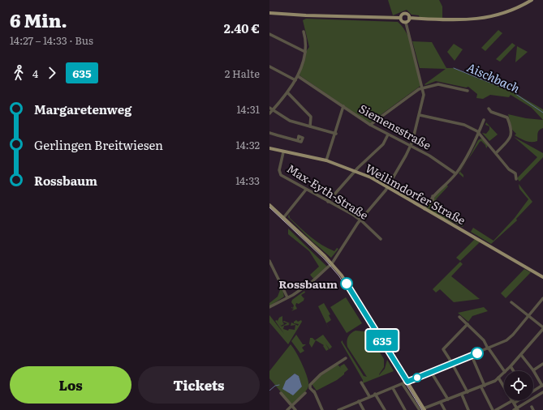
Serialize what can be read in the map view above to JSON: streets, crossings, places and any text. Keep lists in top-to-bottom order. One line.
{"streets":{"main road":["Weilimdorfer Straße"],"street":["Siemensstraße","Max-Eyth-Straße"]},"crossings":[["Max-Eyth-Straße","Weilimdorfer Straße"]],"water":["Aischbach"],"places":["Rossbaum"],"lines":["bus line 635"],"page":{"heading":["6 Min.","14:27 – 14:33 · Bus","2.40 €"],"on_map":"635","legs":["4","635","2 Halte"],"list":[{"name":"Margaretenweg","value":"14:31"},{"name":"Gerlingen Breitwiesen","value":"14:32"},{"name":"Rossbaum","value":"14:33"}],"buttons":["Los","Tickets"]}}
